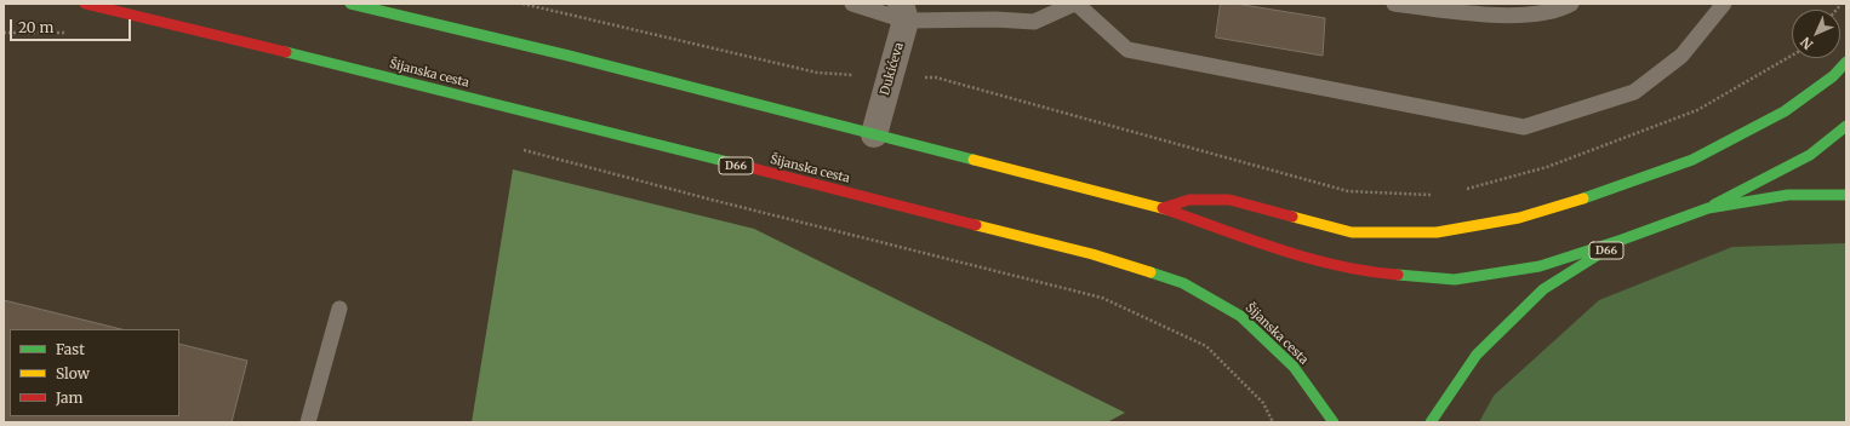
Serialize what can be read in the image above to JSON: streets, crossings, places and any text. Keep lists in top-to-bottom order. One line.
{"streets":{"main road":["Šijanska cesta","D66"],"street":["Dukićeva"]},"crossings":[["Dukićeva","D66"]],"legend":["Fast","Slow","Jam"],"scale_bar":"20 m","north":"bottom left"}
